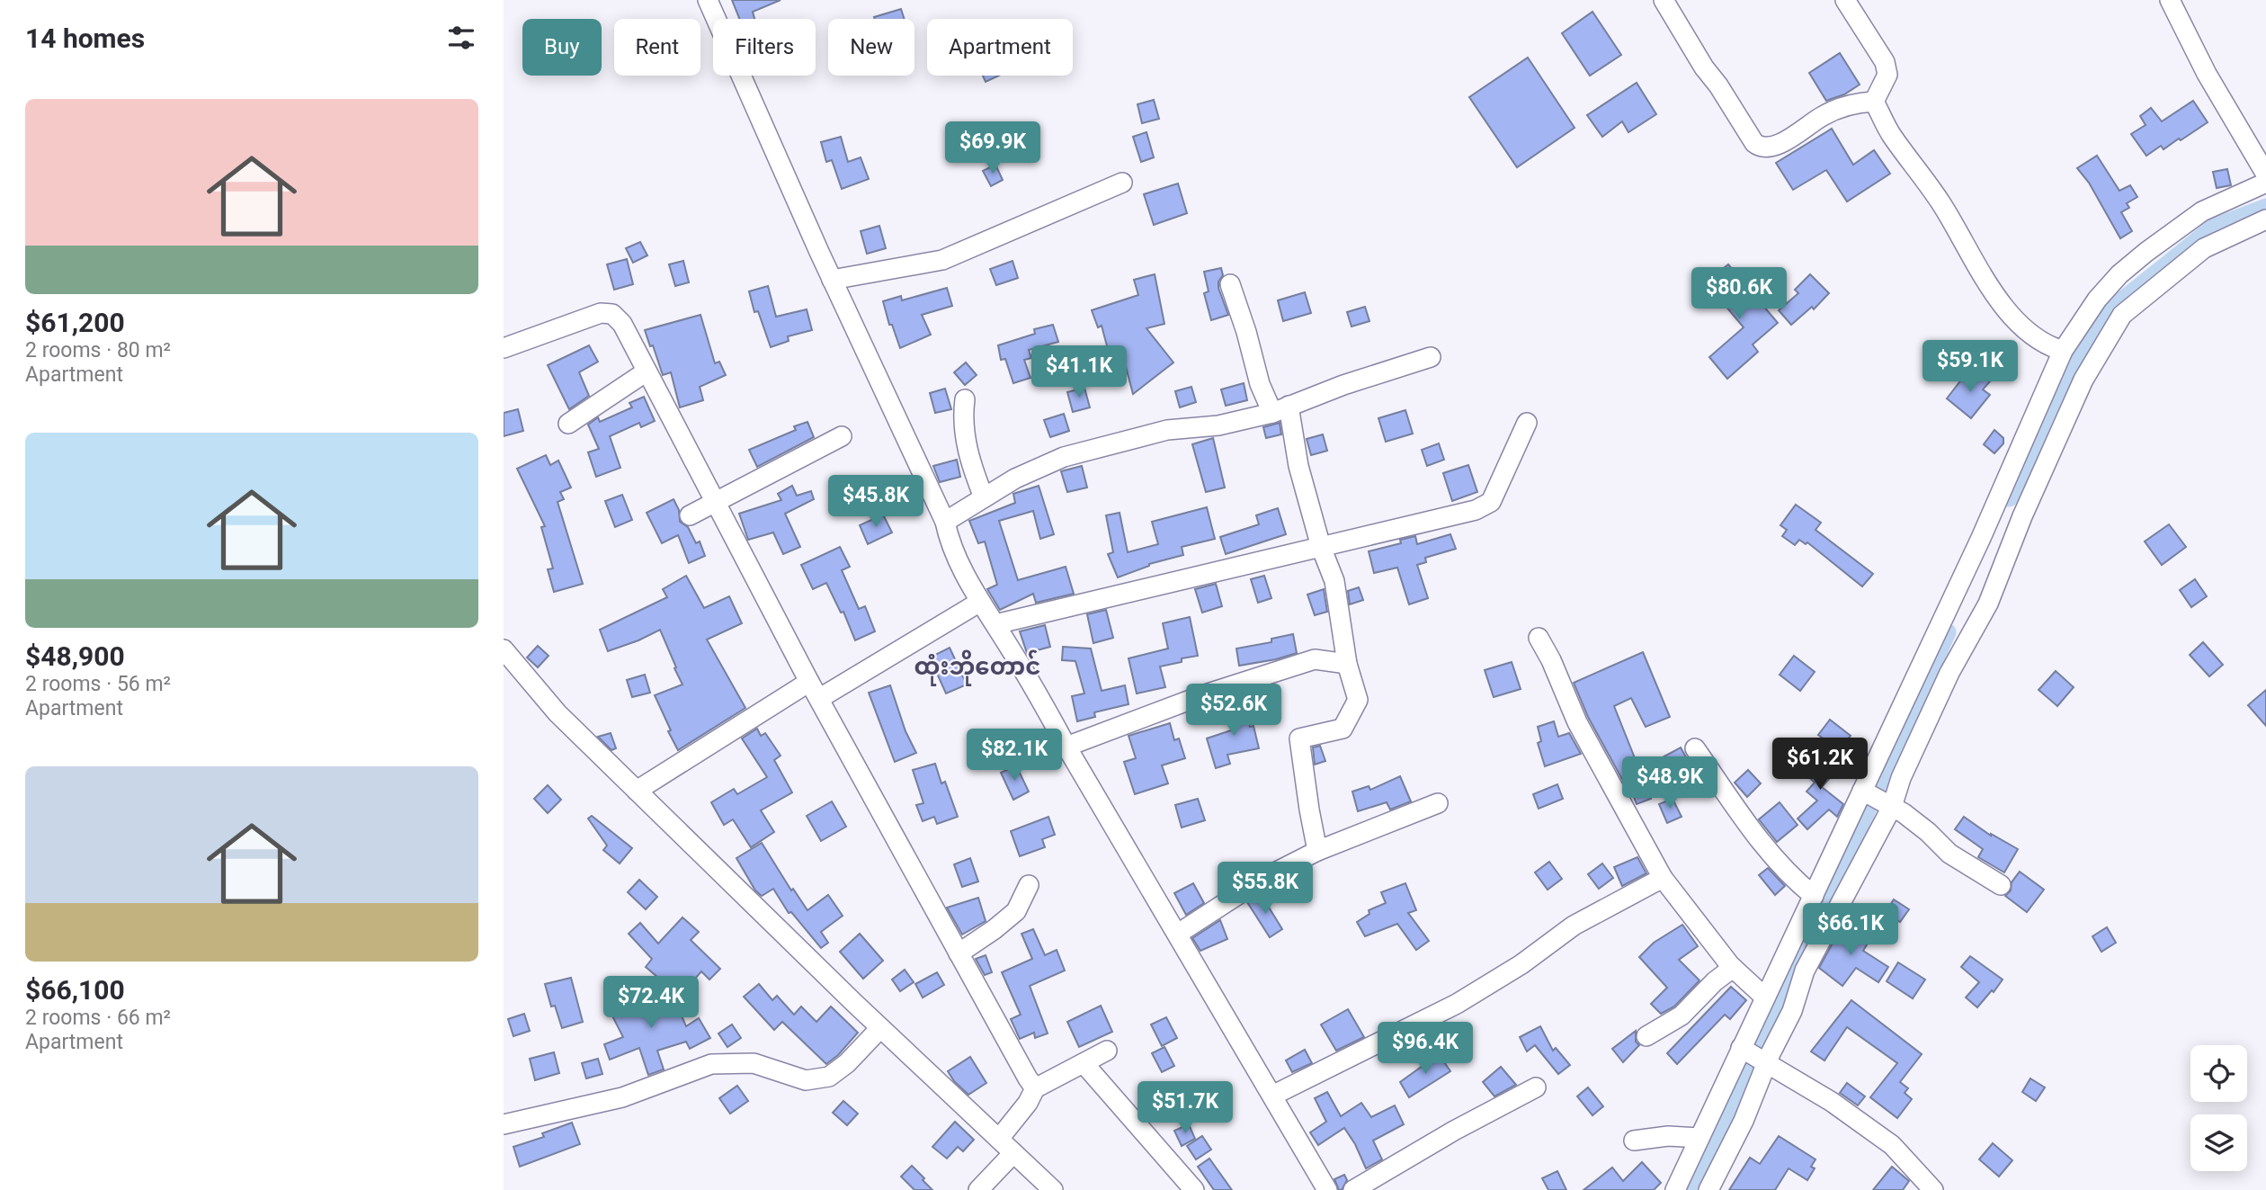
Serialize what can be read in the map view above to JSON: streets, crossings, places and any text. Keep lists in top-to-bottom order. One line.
{"districts":["ထုံးဘိုတောင်"],"page":{"heading":"14 homes","chip":["Buy","Rent","Filters","New","Apartment"],"list":[{"name":"$61,200","note":"2 rooms · 80 m² · Apartment"},{"name":"$48,900","note":"2 rooms · 56 m² · Apartment"},{"name":"$66,100","note":"2 rooms · 66 m² · Apartment"}],"price":["$69.9K","$80.6K","$59.1K","$41.1K","$45.8K","$52.6K","$82.1K","$61.2K","$48.9K","$55.8K","$66.1K","$72.4K","$96.4K","$51.7K"]}}
